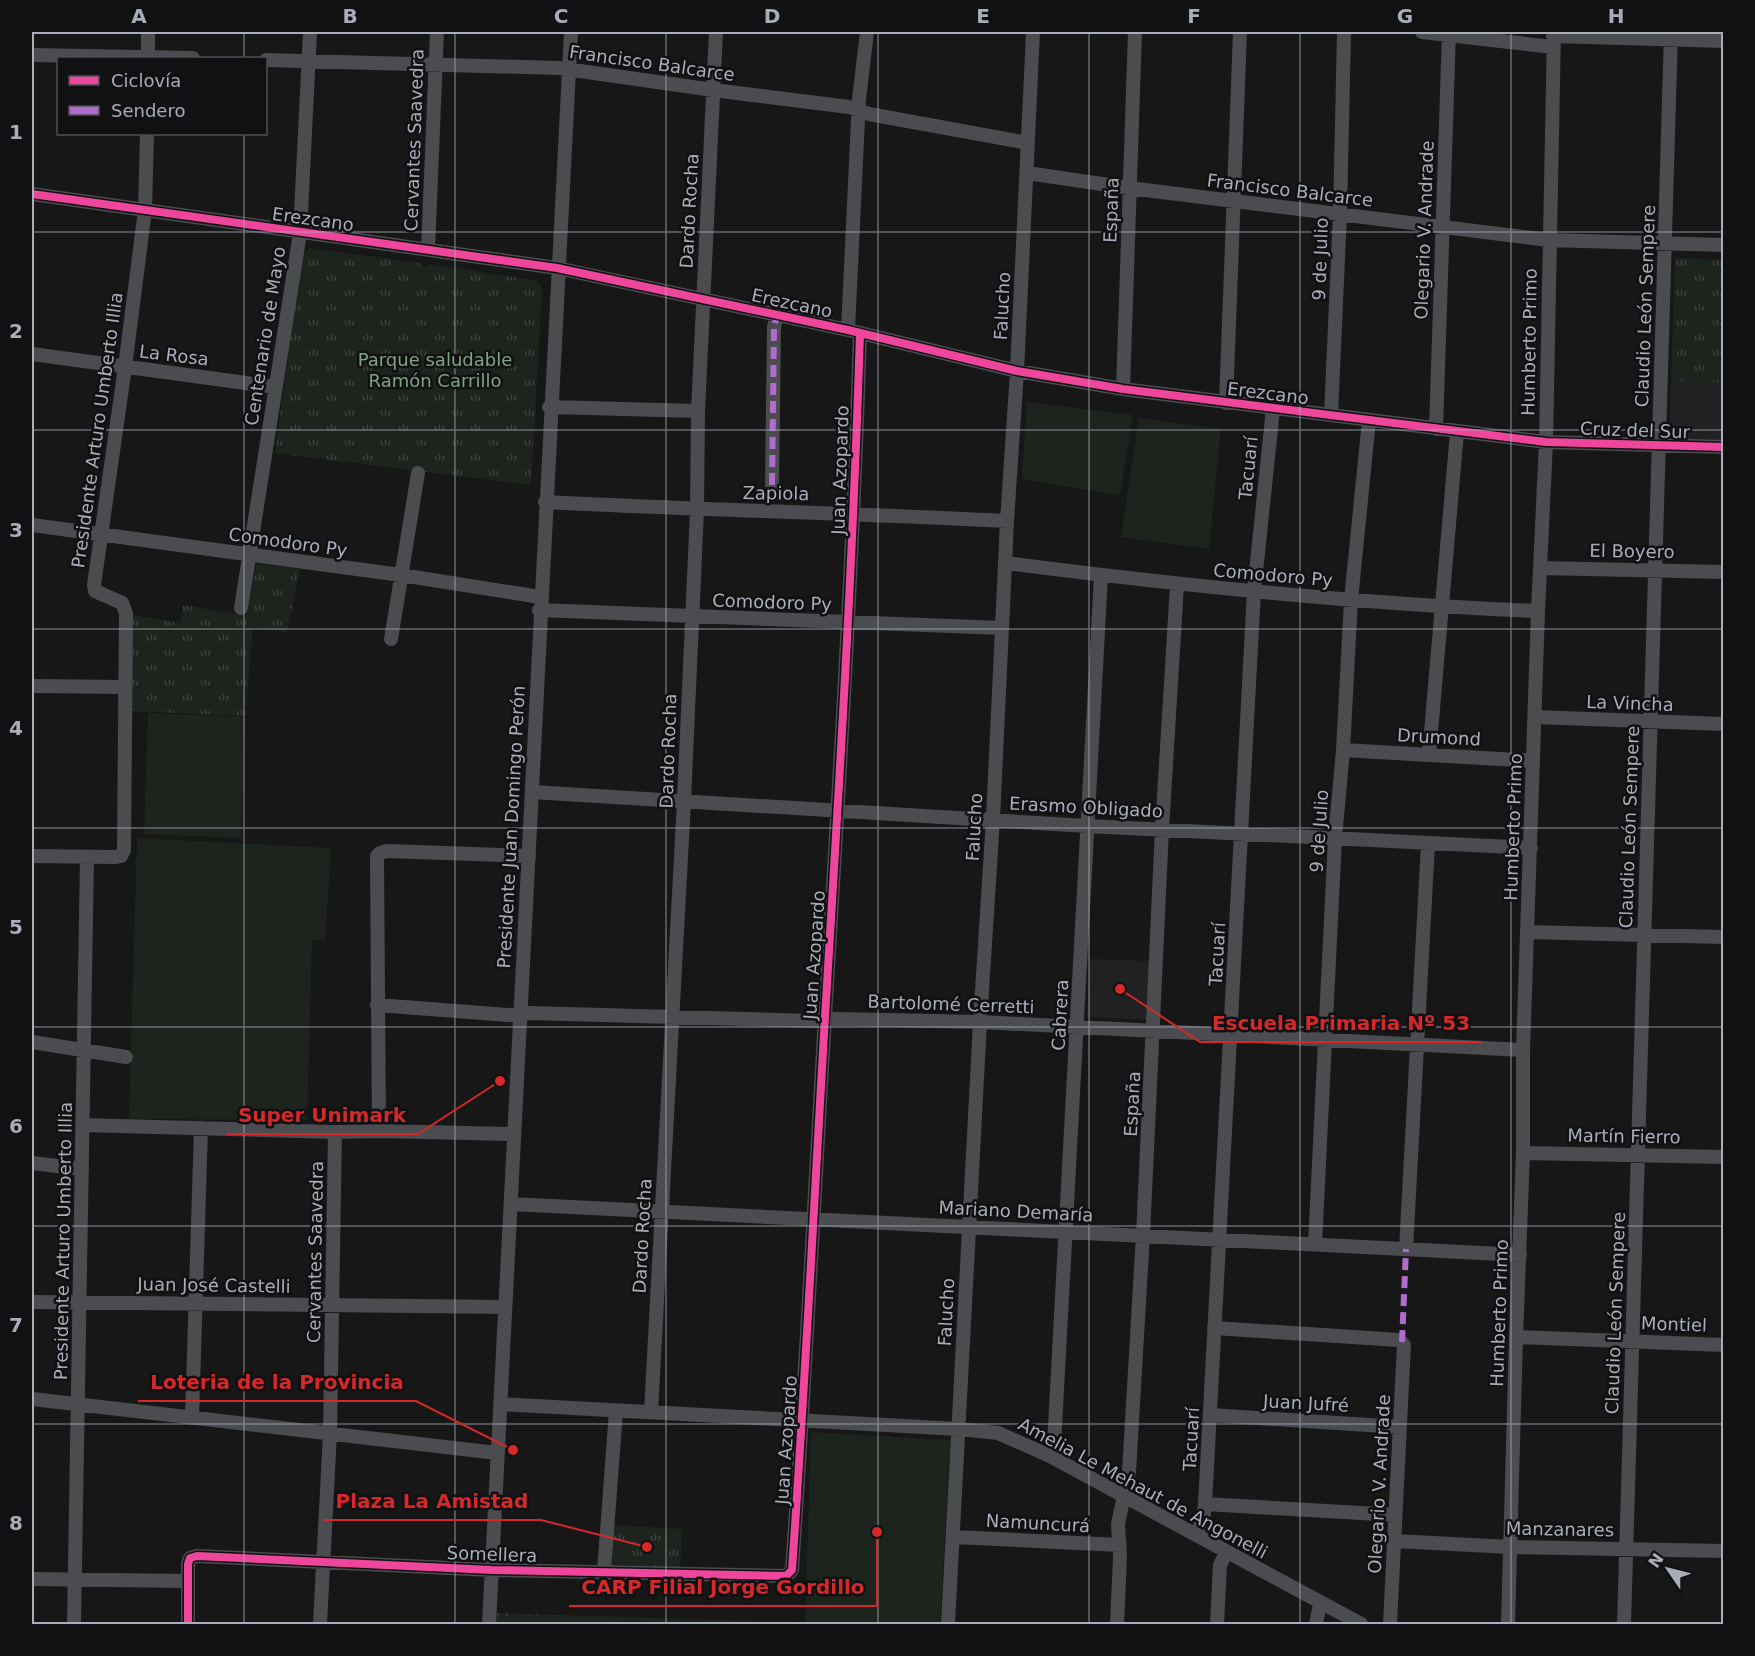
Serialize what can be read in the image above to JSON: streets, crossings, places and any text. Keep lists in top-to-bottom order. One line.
{"streets":{"street":["Francisco Balcarce","Cervantes Saavedra","España","Dardo Rocha","Erezcano","Olegario V. Andrade","9 de Julio","Falucho","Claudio León Sempere","Centenario de Mayo","Humberto Primo","La Rosa","Presidente Arturo Umberto Illia","Cruz del Sur","Tacuarí","Juan Azopardo","Zapiola","Comodoro Py","El Boyero","La Vincha","Drumond","Erasmo Obligado","Presidente Juan Domingo Perón","Bartolomé Cerretti","Cabrera","Martín Fierro","Mariano Demaría","Juan José Castelli","Montiel","Juan Jufré","Amelia Le Mehaut de Angonelli","Namuncurá","Manzanares","Somellera"]},"crossings":[["Francisco Balcarce","Cervantes Saavedra"],["Francisco Balcarce","España"],["Francisco Balcarce","Dardo Rocha"],["Francisco Balcarce","Olegario V. Andrade"],["Francisco Balcarce","9 de Julio"],["Francisco Balcarce","Falucho"],["Francisco Balcarce","Claudio León Sempere"],["Francisco Balcarce","Centenario de Mayo"],["Francisco Balcarce","Humberto Primo"],["Francisco Balcarce","Juan Azopardo"],["Francisco Balcarce","Presidente Juan Domingo Perón"],["Cervantes Saavedra","Erezcano"],["Cervantes Saavedra","Juan José Castelli"],["Cervantes Saavedra","Somellera"],["España","Erezcano"],["España","Comodoro Py"],["España","Erasmo Obligado"],["España","Bartolomé Cerretti"],["España","Mariano Demaría"],["España","Amelia Le Mehaut de Angonelli"],["España","Namuncurá"],["Dardo Rocha","Erezcano"],["Dardo Rocha","Zapiola"],["Dardo Rocha","Comodoro Py"],["Dardo Rocha","Erasmo Obligado"],["Dardo Rocha","Bartolomé Cerretti"],["Dardo Rocha","Mariano Demaría"],["Dardo Rocha","Amelia Le Mehaut de Angonelli"],["Erezcano","Olegario V. Andrade"],["Erezcano","9 de Julio"],["Erezcano","Falucho"],["Erezcano","Centenario de Mayo"],["Erezcano","Humberto Primo"],["Erezcano","Presidente Arturo Umberto Illia"],["Erezcano","Cruz del Sur"],["Erezcano","Tacuarí"],["Erezcano","Juan Azopardo"],["Erezcano","Presidente Juan Domingo Perón"],["Olegario V. Andrade","Tacuarí"],["Olegario V. Andrade","Juan Jufré"],["Olegario V. Andrade","Manzanares"],["9 de Julio","Comodoro Py"],["9 de Julio","Drumond"],["9 de Julio","Erasmo Obligado"],["9 de Julio","Bartolomé Cerretti"],["9 de Julio","Mariano Demaría"],["Falucho","Zapiola"],["Falucho","Comodoro Py"],["Falucho","Erasmo Obligado"],["Falucho","Bartolomé Cerretti"],["Falucho","Mariano Demaría"],["Falucho","Amelia Le Mehaut de Angonelli"],["Falucho","Namuncurá"],["Claudio León Sempere","Cruz del Sur"],["Claudio León Sempere","El Boyero"],["Claudio León Sempere","La Vincha"],["Claudio León Sempere","Martín Fierro"],["Claudio León Sempere","Montiel"],["Claudio León Sempere","Manzanares"],["Centenario de Mayo","La Rosa"],["Centenario de Mayo","Comodoro Py"],["Humberto Primo","Cruz del Sur"],["Humberto Primo","Comodoro Py"],["Humberto Primo","El Boyero"],["Humberto Primo","La Vincha"],["Humberto Primo","Drumond"],["Humberto Primo","Erasmo Obligado"],["Humberto Primo","Bartolomé Cerretti"],["Humberto Primo","Martín Fierro"],["Humberto Primo","Mariano Demaría"],["Humberto Primo","Montiel"],["Humberto Primo","Manzanares"],["La Rosa","Presidente Arturo Umberto Illia"],["Presidente Arturo Umberto Illia","Comodoro Py"],["Presidente Arturo Umberto Illia","Juan José Castelli"],["Tacuarí","Comodoro Py"],["Tacuarí","Erasmo Obligado"],["Tacuarí","Bartolomé Cerretti"],["Tacuarí","Mariano Demaría"],["Tacuarí","Juan Jufré"],["Tacuarí","Amelia Le Mehaut de Angonelli"],["Juan Azopardo","Zapiola"],["Juan Azopardo","Comodoro Py"],["Juan Azopardo","Erasmo Obligado"],["Juan Azopardo","Bartolomé Cerretti"],["Juan Azopardo","Mariano Demaría"],["Juan Azopardo","Amelia Le Mehaut de Angonelli"],["Juan Azopardo","Somellera"],["Zapiola","Presidente Juan Domingo Perón"],["Comodoro Py","Presidente Juan Domingo Perón"],["Comodoro Py","Cabrera"],["Erasmo Obligado","Presidente Juan Domingo Perón"],["Erasmo Obligado","Cabrera"],["Presidente Juan Domingo Perón","Bartolomé Cerretti"],["Presidente Juan Domingo Perón","Mariano Demaría"],["Presidente Juan Domingo Perón","Juan José Castelli"],["Presidente Juan Domingo Perón","Amelia Le Mehaut de Angonelli"],["Presidente Juan Domingo Perón","Somellera"],["Bartolomé Cerretti","Cabrera"],["Cabrera","Mariano Demaría"],["Cabrera","Amelia Le Mehaut de Angonelli"]],"parks":["Parque saludable Ramón Carrillo"],"places":["Escuela Primaria Nº 53","Super Unimark","Loteria de la Provincia","CARP Filial Jorge Gordillo","Plaza La Amistad"],"legend":["Ciclovía","Sendero"],"north":"top left","grid":{"columns":["A","B","C","D","E","F","G","H"],"rows":["1","2","3","4","5","6","7","8"]}}
